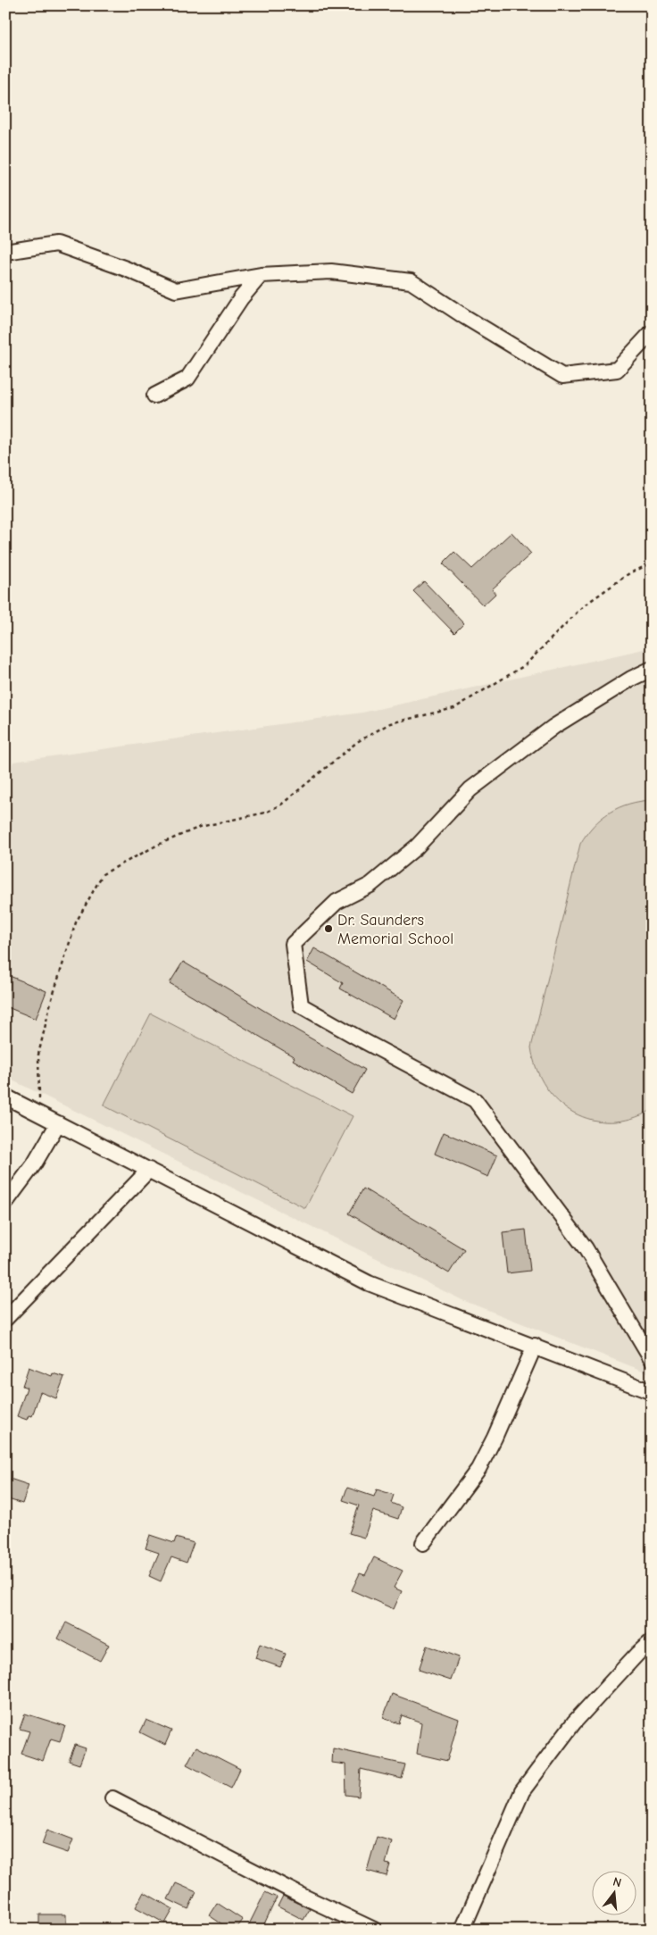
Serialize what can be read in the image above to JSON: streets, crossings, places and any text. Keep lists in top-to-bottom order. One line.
{"places":["Dr. Saunders Memorial School"],"north":"top"}
